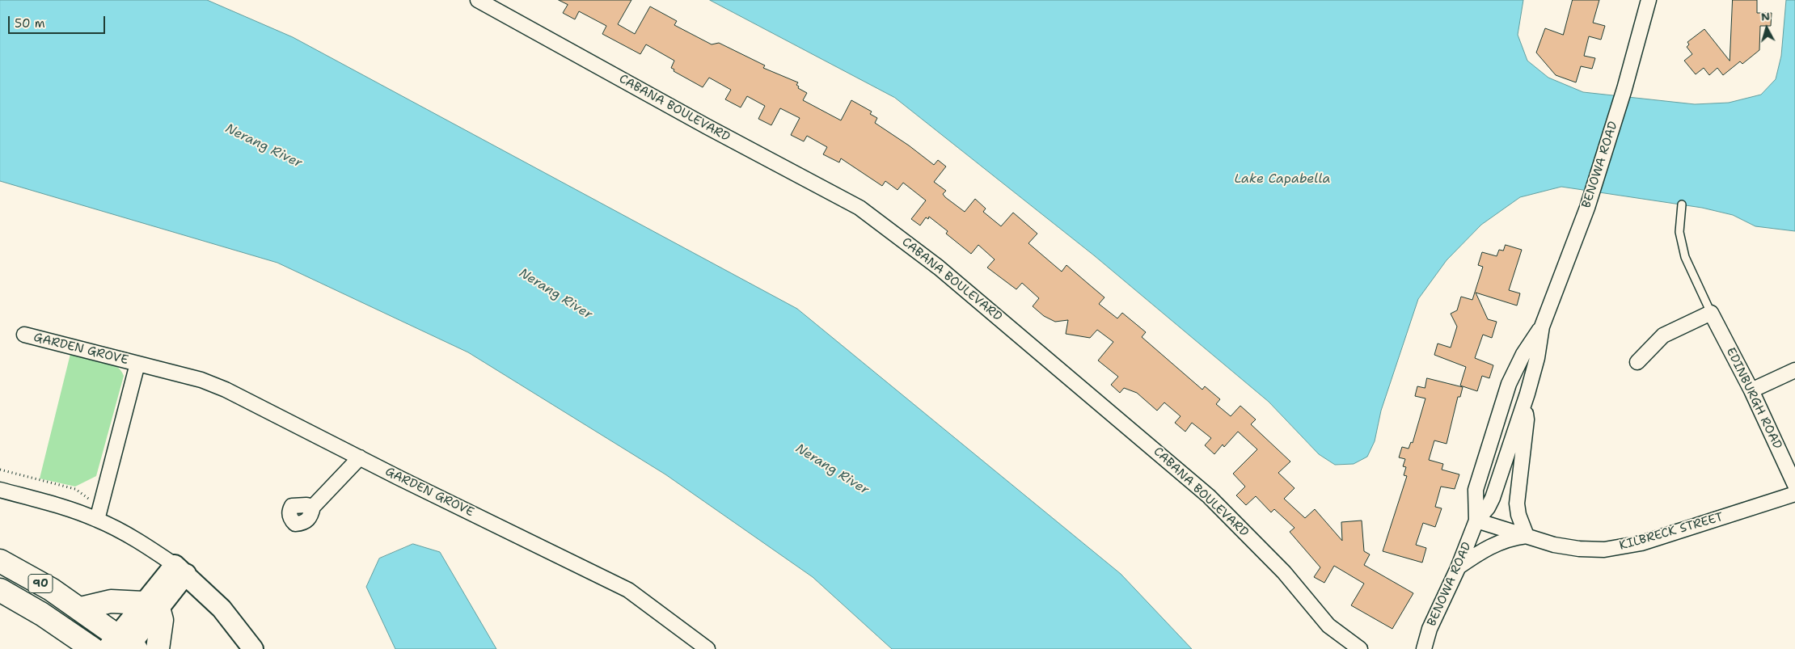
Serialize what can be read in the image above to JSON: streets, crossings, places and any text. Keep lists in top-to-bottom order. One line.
{"streets":{"main road":["90"],"street":["CABANA BOULEVARD","BENOWA ROAD","GARDEN GROVE","EDINBURGH ROAD","KILBRECK STREET"]},"crossings":[["BENOWA ROAD","KILBRECK STREET"]],"water":["Nerang River","Lake Capabella"],"scale_bar":"50 m","north":"top"}
